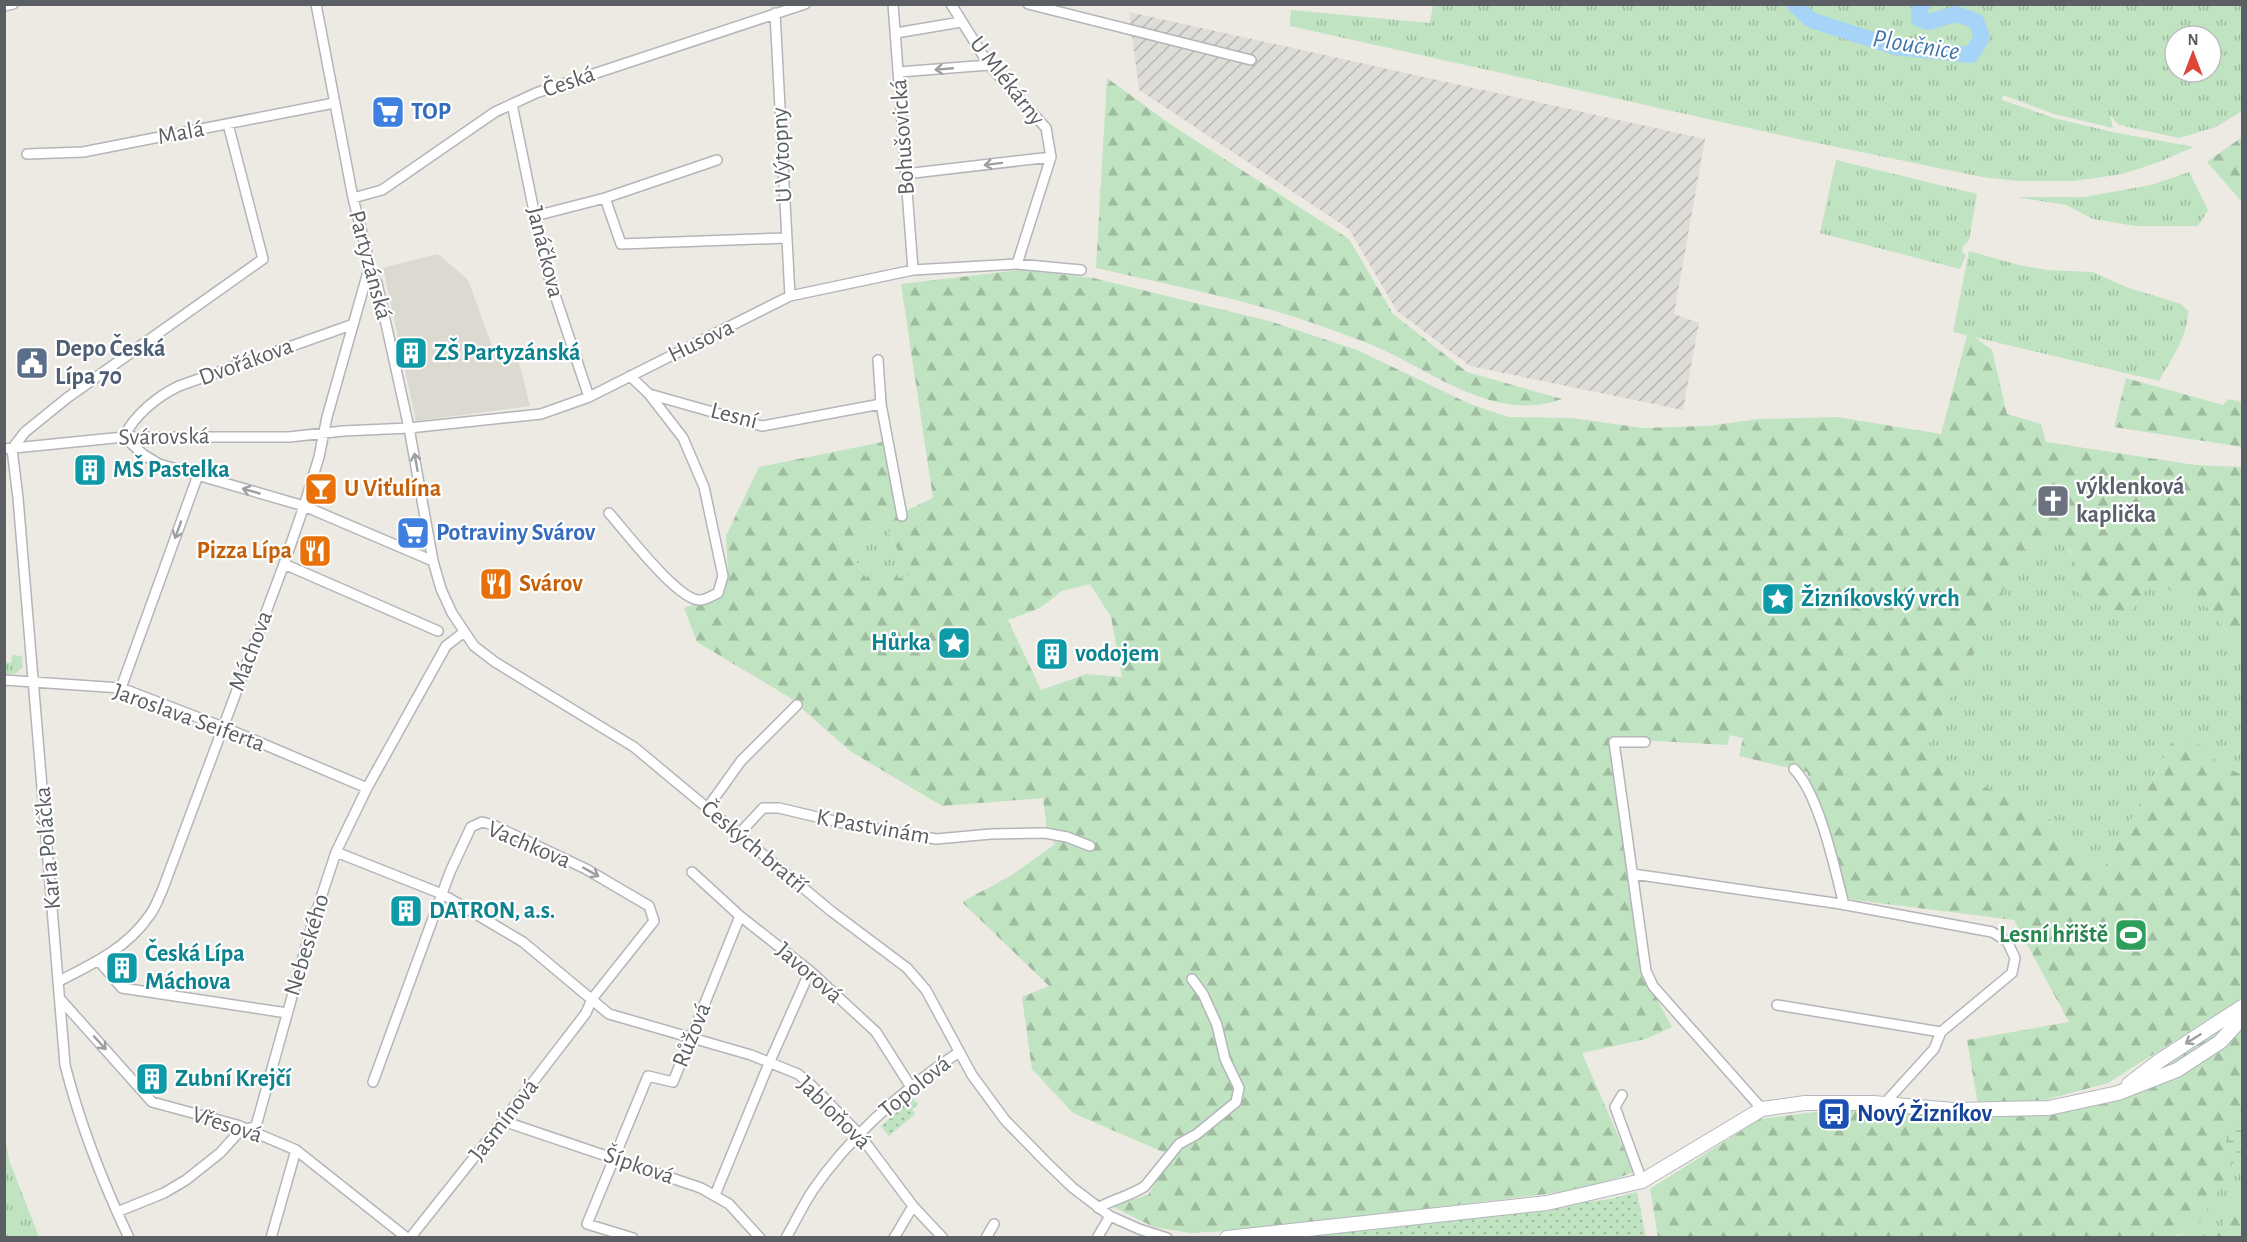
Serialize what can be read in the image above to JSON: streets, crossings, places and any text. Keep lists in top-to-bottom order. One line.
{"streets":{"street":["U Mlékárny","Česká","Malá","Bohušovická","U Výtopny","Janáčkova","Partyzánská","Husova","Dvořákova","Lesní","Svárovská","Máchova","Jaroslava Seiferta","K Pastvinám","Vachkova","Českých bratří","Karla Poláčka","Nebeského","Javorová","Růžová","Topolová","Jabloňová","Jasmínová","Vřesová","Šípková"]},"crossings":[["U Mlékárny","Husova"],["Česká","U Výtopny"],["Česká","Janáčkova"],["Česká","Partyzánská"],["Malá","Partyzánská"],["Bohušovická","Husova"],["U Výtopny","Husova"],["Janáčkova","Husova"],["Partyzánská","Husova"],["Partyzánská","Máchova"],["Partyzánská","Českých bratří"],["Husova","Lesní"],["Husova","Svárovská"],["Husova","Máchova"],["Dvořákova","Svárovská"],["Dvořákova","Máchova"],["Svárovská","Máchova"],["Svárovská","Karla Poláčka"],["Máchova","Jaroslava Seiferta"],["Máchova","Karla Poláčka"],["Jaroslava Seiferta","Karla Poláčka"],["Jaroslava Seiferta","Nebeského"],["K Pastvinám","Českých bratří"],["Vachkova","Jabloňová"],["Vachkova","Jasmínová"],["Českých bratří","Nebeského"],["Českých bratří","Topolová"],["Karla Poláčka","Nebeského"],["Karla Poláčka","Vřesová"],["Nebeského","Vřesová"],["Javorová","Růžová"],["Javorová","Topolová"],["Růžová","Jabloňová"],["Růžová","Šípková"],["Topolová","Jabloňová"],["Jabloňová","Jasmínová"],["Jasmínová","Vřesová"],["Jasmínová","Šípková"]],"water":["Ploučnice"],"places":{"supermarket":["TOP","Potraviny Svárov"],"building":["ZŠ Partyzánská","MŠ Pastelka","vodojem","DATRON, a.s.","Česká Lípa Máchova","Zubní Krejčí"],"public building":["Depo Česká Lípa 70"],"bar":["U Viťulína"],"church":["výklenková kaplička"],"restaurant":["Pizza Lípa","Svárov"],"place":["Žizníkovský vrch","Hůrka"],"sports":["Lesní hřiště"],"bus stop":["Nový Žizníkov"]},"north":"top"}
